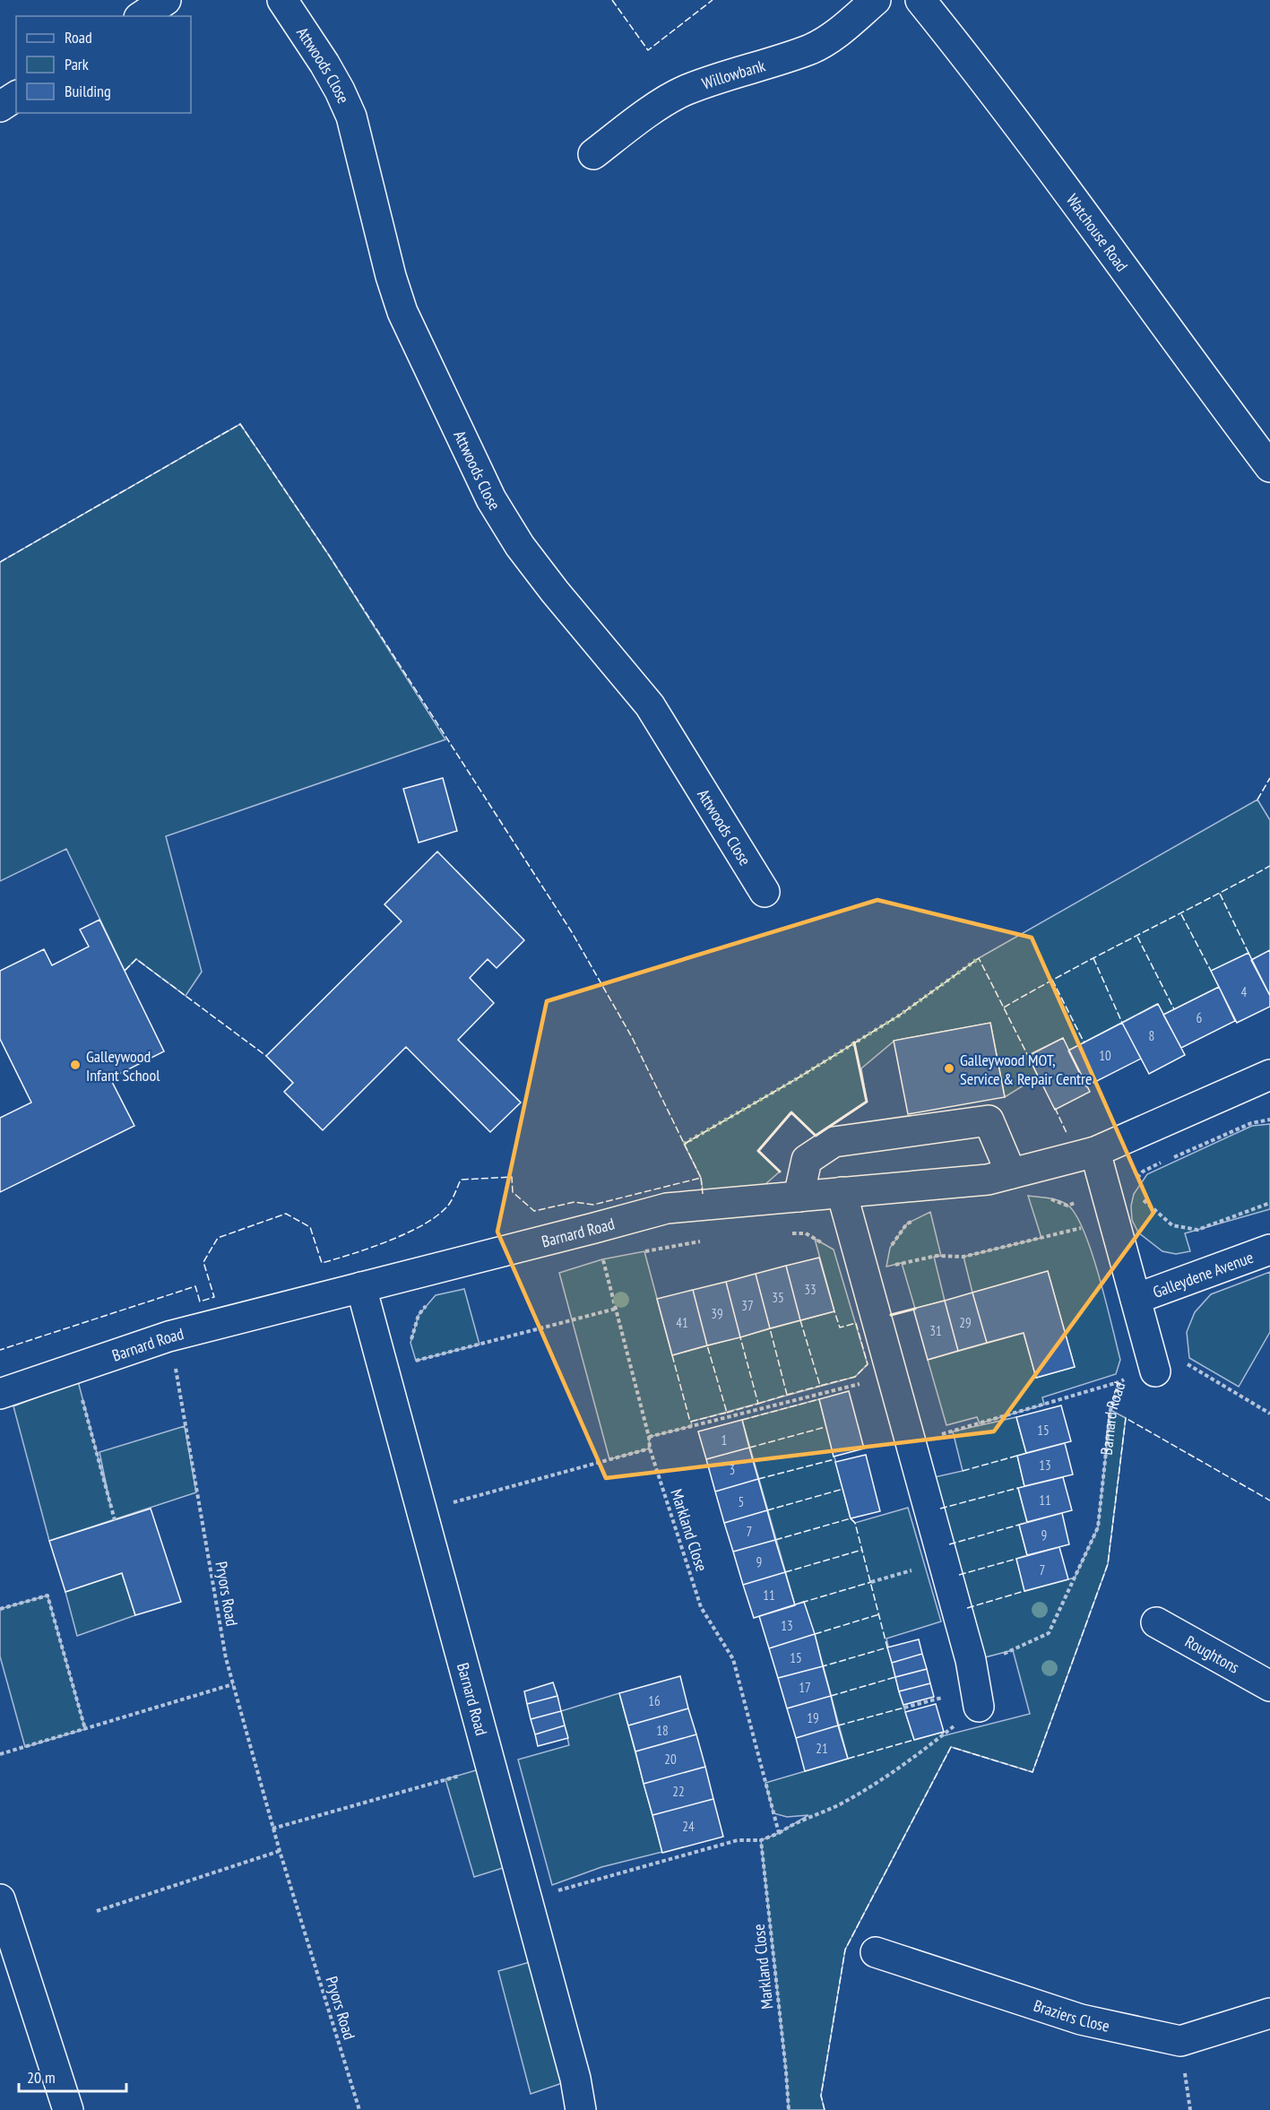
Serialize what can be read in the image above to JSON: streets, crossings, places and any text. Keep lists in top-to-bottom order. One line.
{"streets":{"street":["Attwoods Close","Willowbank","Watchouse Road","Barnard Road","Galleydene Avenue","Roughtons","Braziers Close"],"path":["Markland Close","Pryors Road"]},"crossings":[["Barnard Road","Markland Close"],["Barnard Road","Pryors Road"]],"places":["Galleywood Infant School","Galleywood MOT, Service & Repair Centre"],"house_numbers":["4","6","8","10","33","35","37","39","41","29","31","15","1","13","3","11","5","7","9","9","7","11","13","15","17","16","19","18","21","20","22","24"],"legend":["Road","Park","Building"],"scale_bar":"20 m"}
